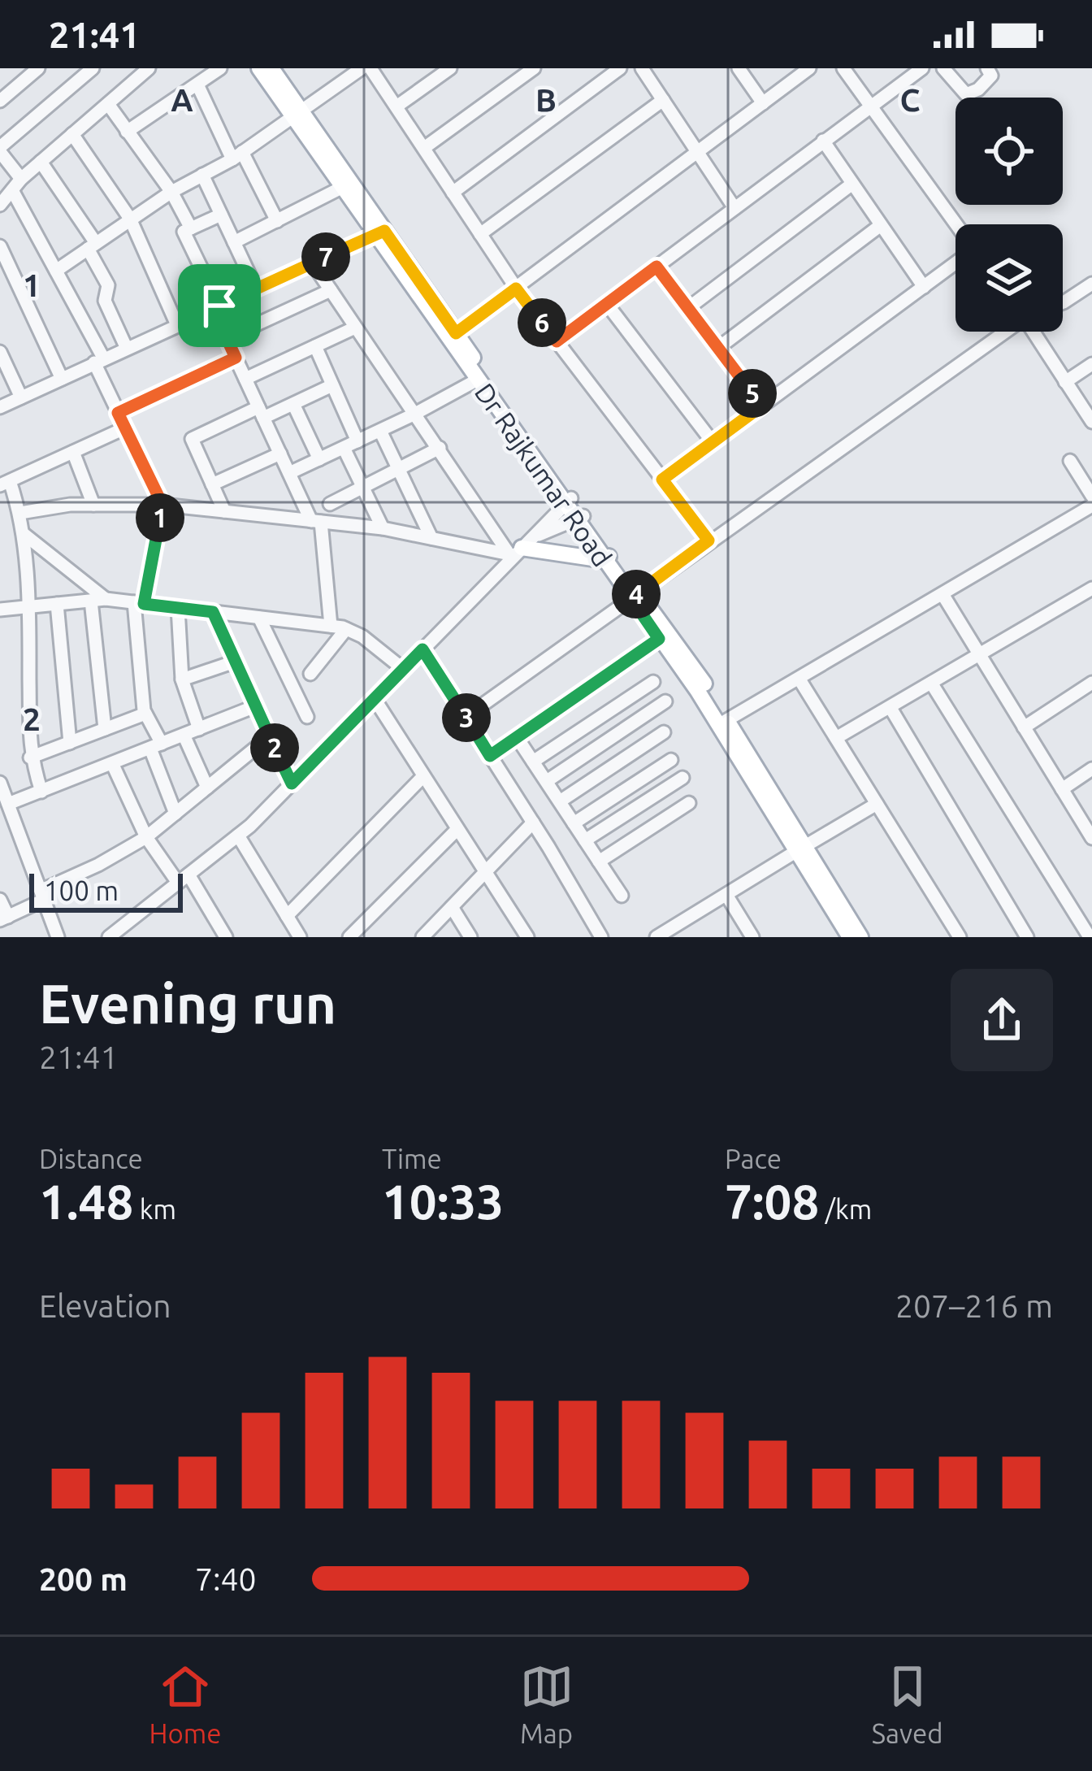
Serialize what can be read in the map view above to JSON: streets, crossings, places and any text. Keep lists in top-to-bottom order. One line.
{"streets":{"main road":["Dr Rajkumar Road"]},"scale_bar":"100 m","page":{"status":"21:41","pins":["7","6","5","1","4","3","2"],"scale":"100 m","heading":["Evening run","21:41"],"stats":[["Distance","1.48 km"],["Time","10:33"],["Pace","7:08 /km"]],"chart":["Elevation","207–216 m"],"list":[{"name":"200 m","note":"7:40"}],"tabs":["Home","Map","Saved"]},"grid":{"columns":["A","B","C"],"rows":["1","2"]}}
